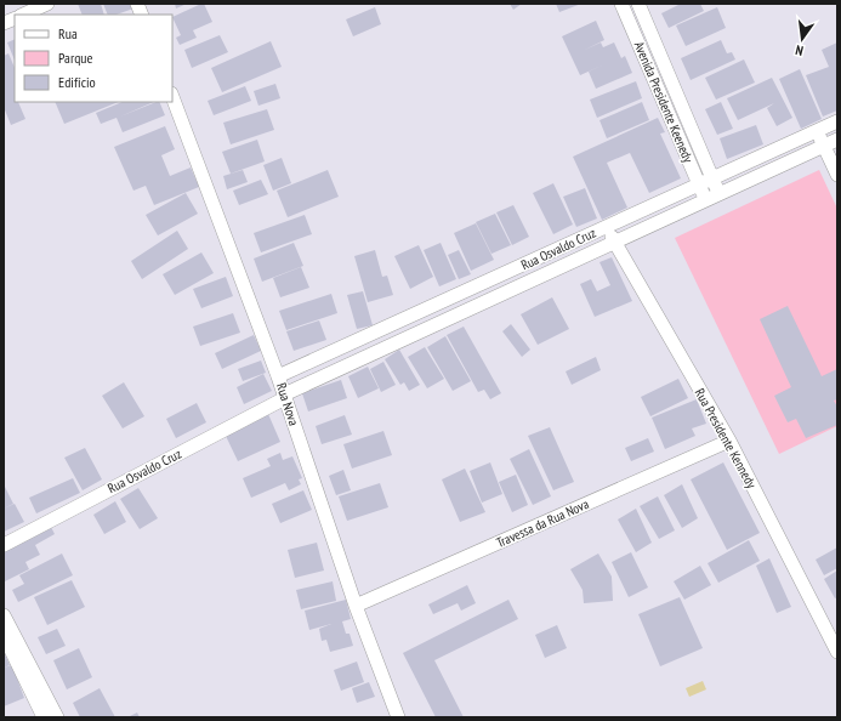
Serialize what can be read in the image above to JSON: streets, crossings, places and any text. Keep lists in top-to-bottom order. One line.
{"streets":{"street":["Avenida Presidente Keenedy","Rua Osvaldo Cruz","Rua Nova","Rua Presidente Kennedy","Travessa da Rua Nova"]},"crossings":[["Avenida Presidente Keenedy","Rua Osvaldo Cruz"],["Rua Osvaldo Cruz","Rua Nova"],["Rua Osvaldo Cruz","Rua Presidente Kennedy"],["Rua Nova","Travessa da Rua Nova"],["Rua Presidente Kennedy","Travessa da Rua Nova"]],"legend":["Rua","Parque","Edifício"],"north":"bottom"}
